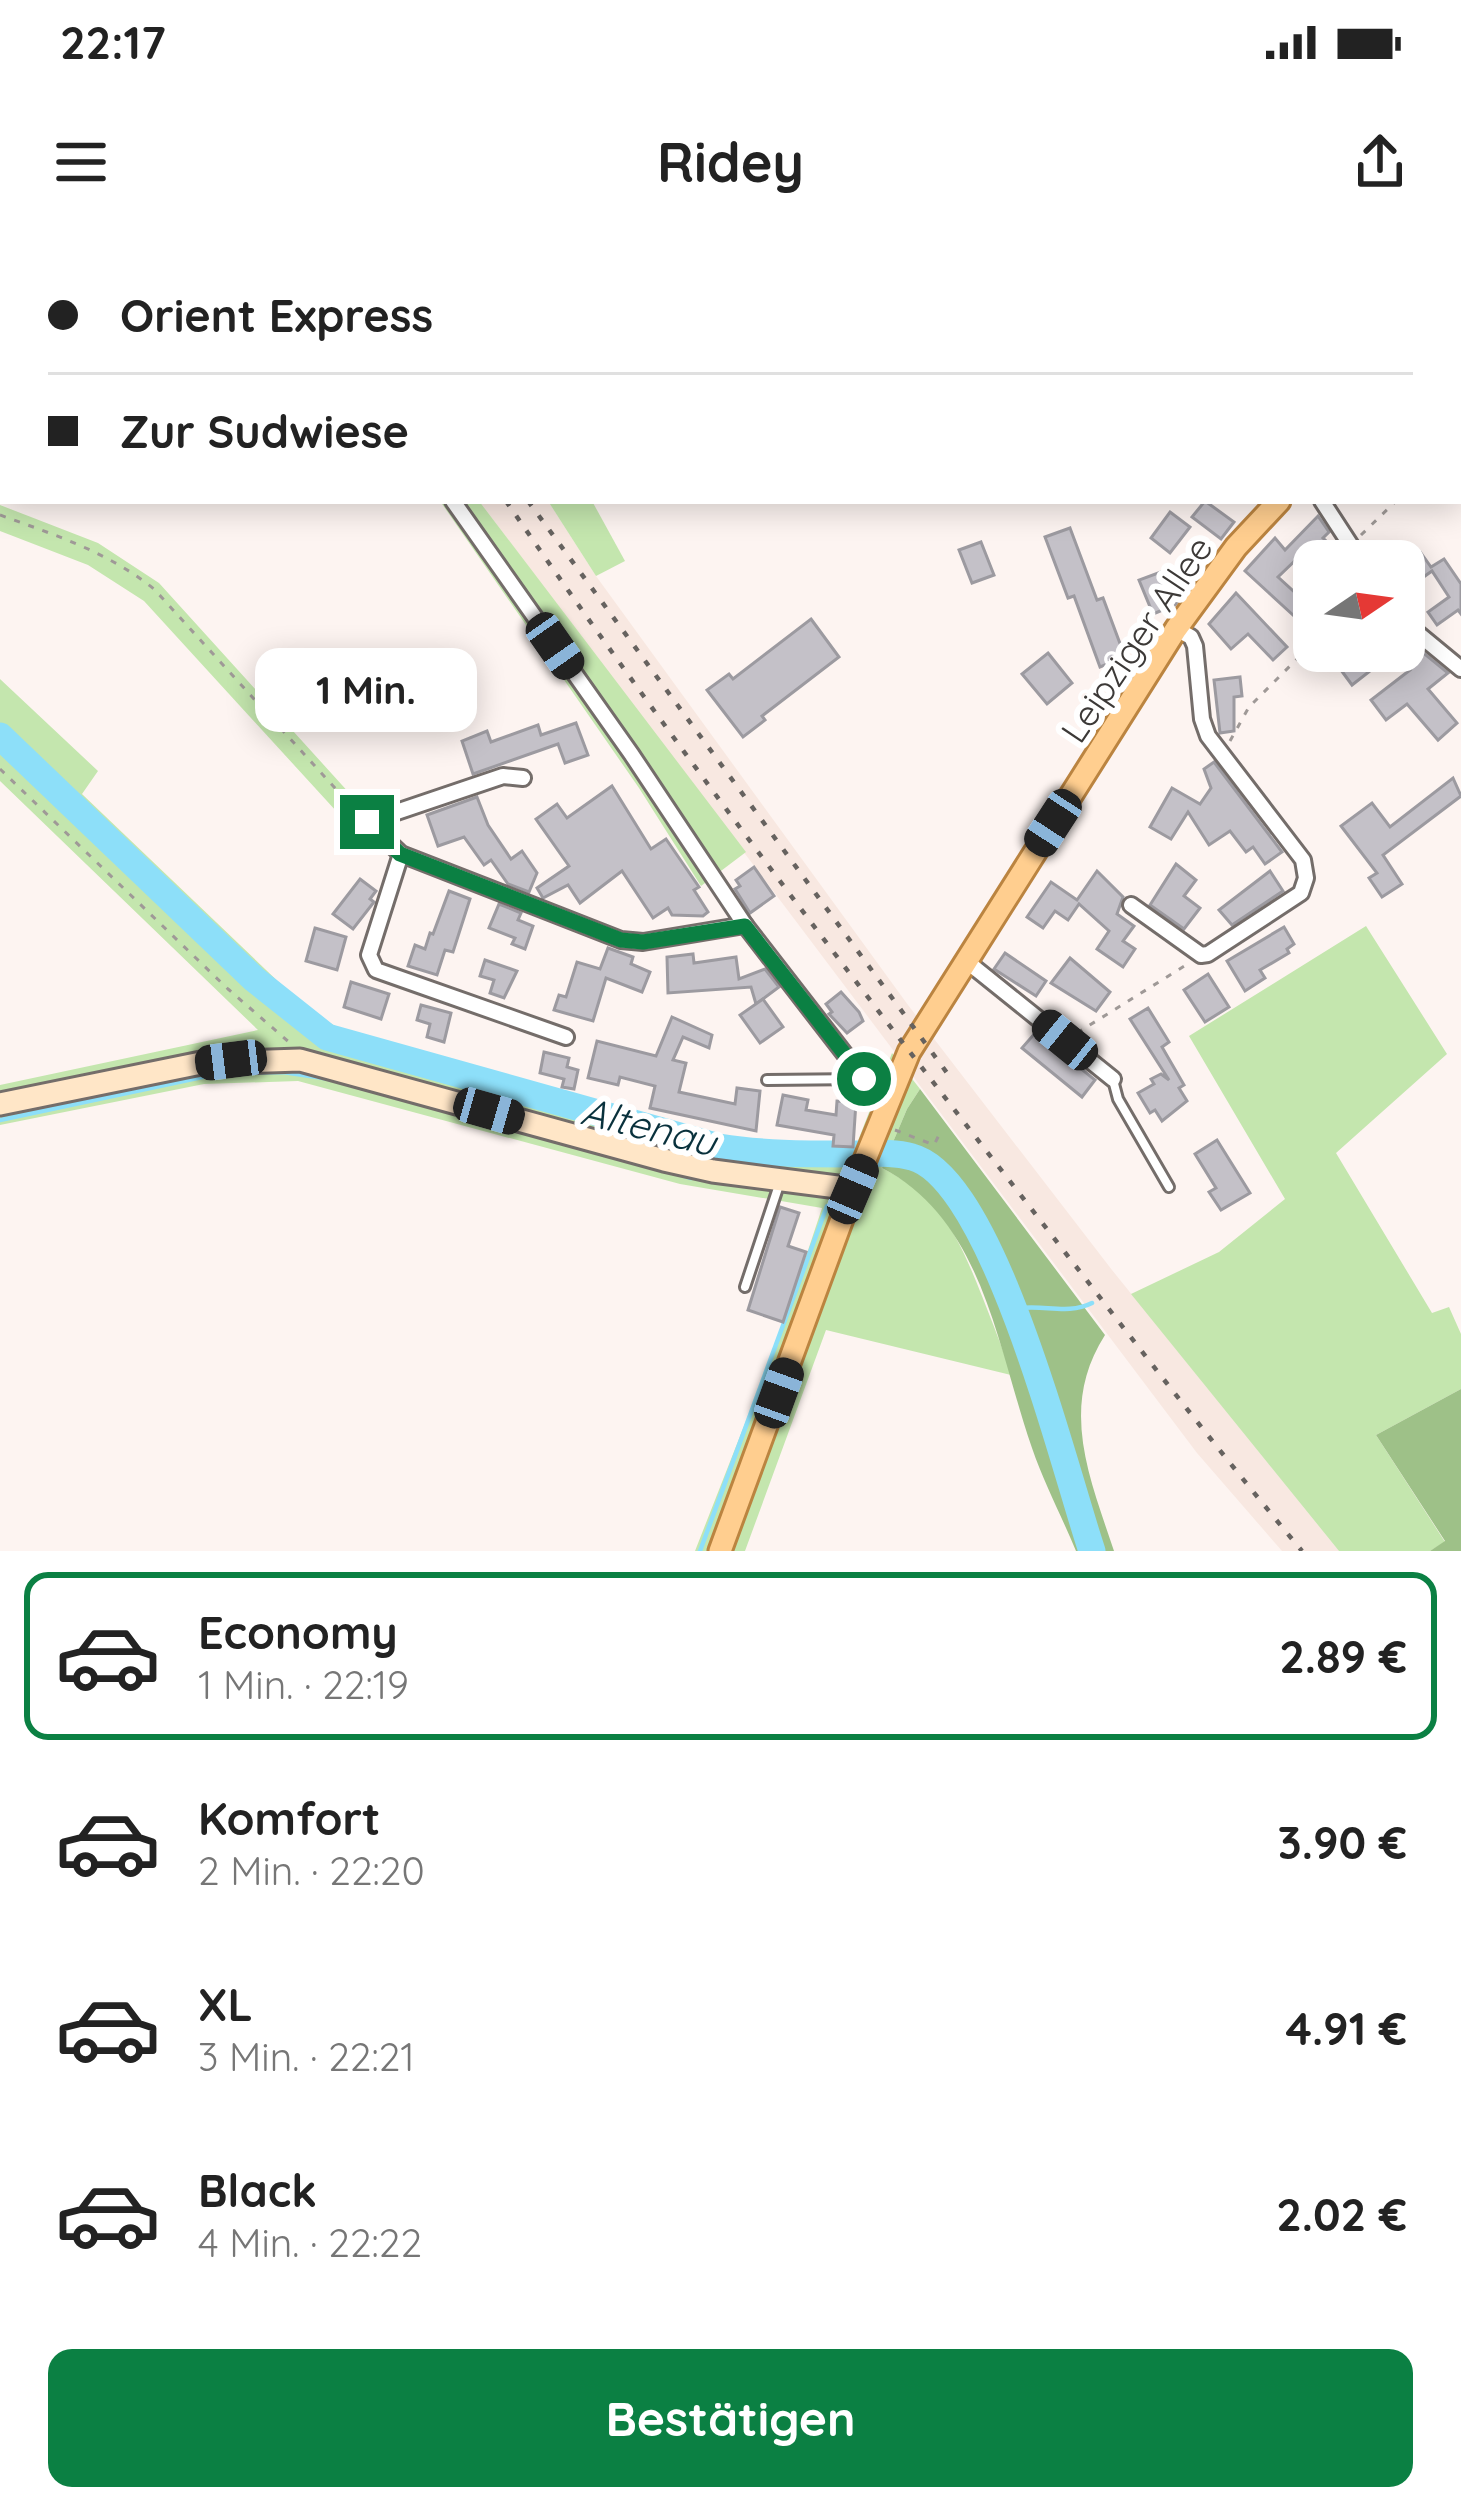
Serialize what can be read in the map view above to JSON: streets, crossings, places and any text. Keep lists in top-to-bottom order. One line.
{"streets":{"main road":["Leipziger Allee"]},"water":["Altenau"],"north":"right","page":{"status":"22:17","header":"Ridey","banner":["Orient Express","Zur Sudwiese"],"bubble":"1 Min.","list":[{"name":"Economy","note":"1 Min. · 22:19","value":"2.89 €"},{"name":"Komfort","note":"2 Min. · 22:20","value":"3.90 €"},{"name":"XL","note":"3 Min. · 22:21","value":"4.91 €"},{"name":"Black","note":"4 Min. · 22:22","value":"2.02 €"}],"buttons":"Bestätigen"}}
